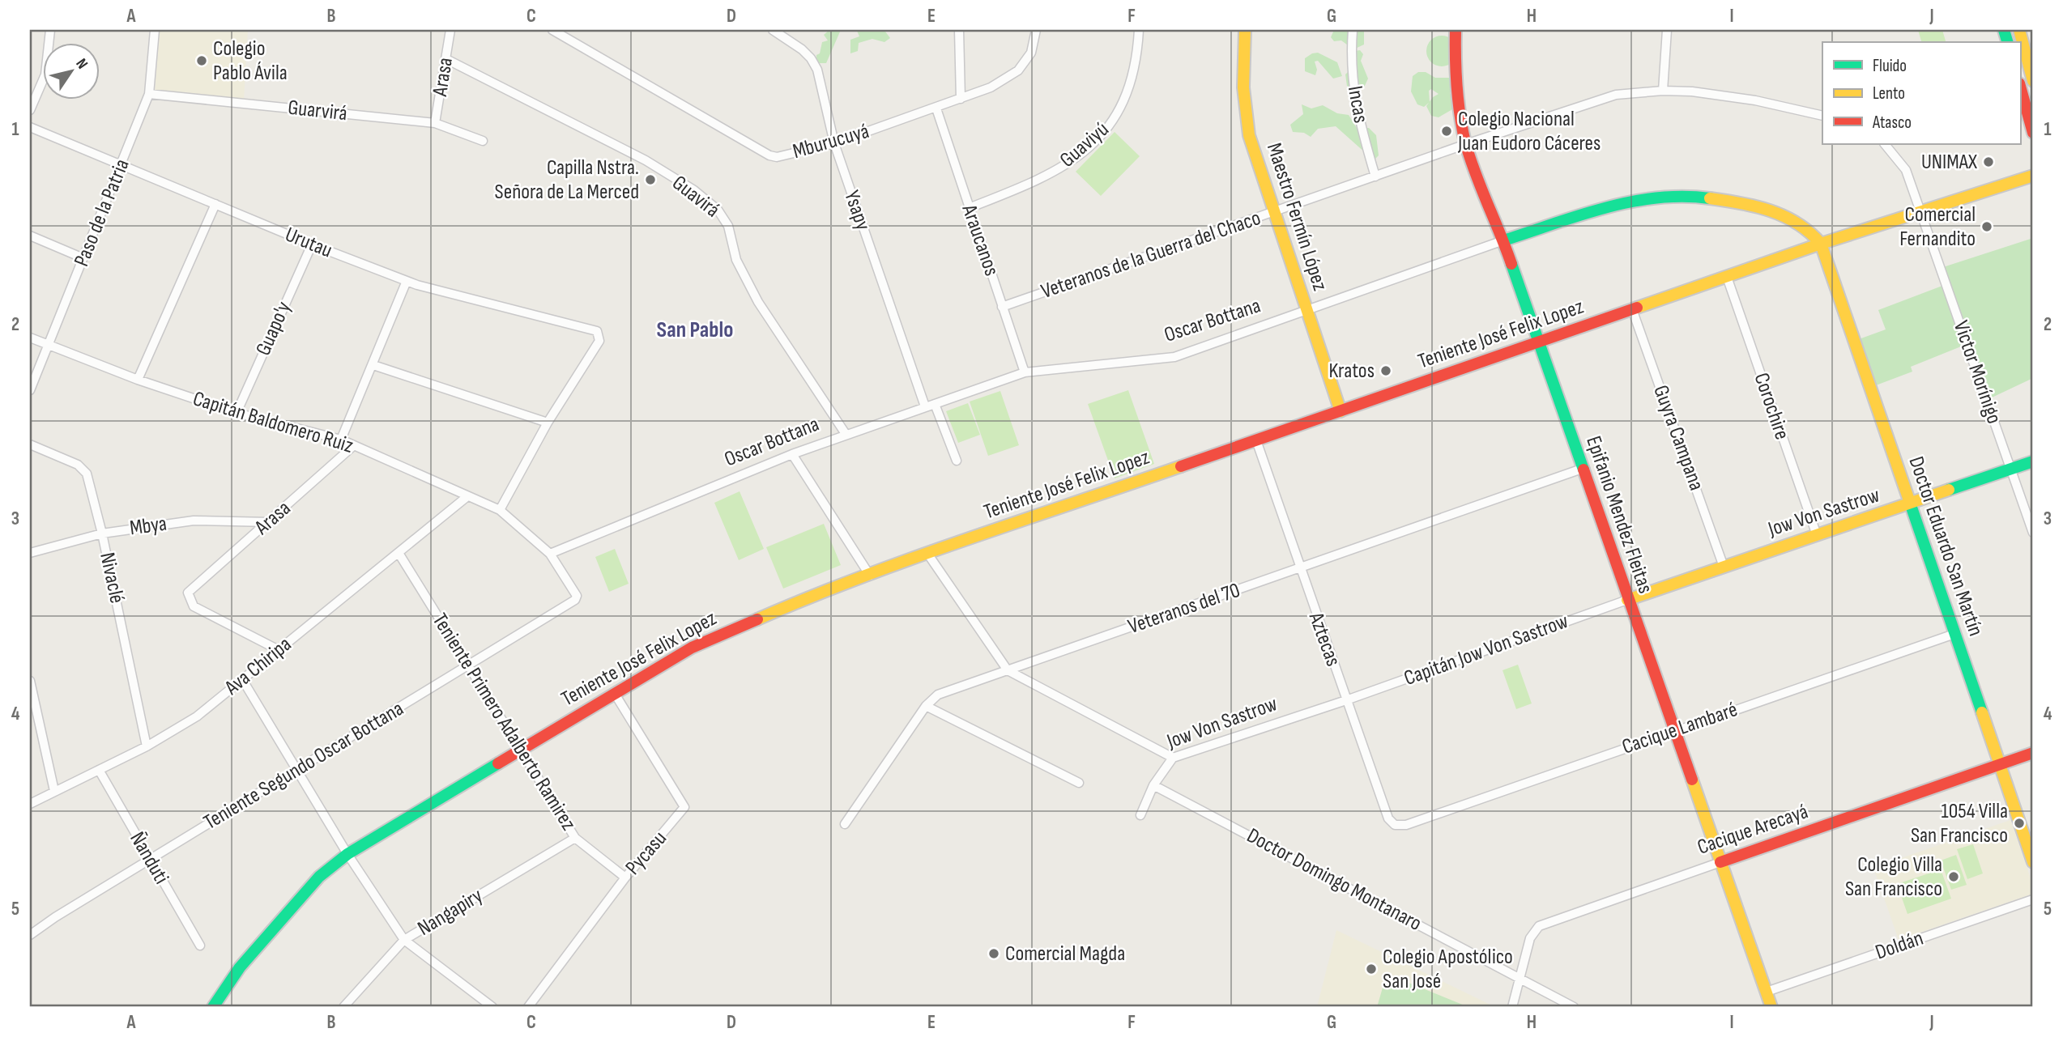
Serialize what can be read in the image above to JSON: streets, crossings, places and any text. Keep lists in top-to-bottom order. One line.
{"streets":{"main road":["Maestro Fermín López","Oscar Bottana","Teniente José Felix Lopez","Jow Von Sastrow","Epifanio Mendez Fleitas","Doctor Eduardo San Martín","Cacique Arecayá"],"street":["Arasa","Incas","Guarvirá","Mburucuyá","Guaviyú","Guavirá","Ysapy","Paso de la Patria","Araucanos","Urutau","Veteranos de la Guerra del Chaco","Guapo'y","Victor Morínigo","Corochire","Capitán Baldomero Ruiz","Guyra Campana","Mbya","Nivaclé","Veteranos del 70","Aztecas","Capitán Jow Von Sastrow","Ava Chiripa","Teniente Primero Adalberto Ramirez","Cacique Lambaré","Teniente Segundo Oscar Bottana","Pycasu","Ñanduti","Doctor Domingo Montanaro","Nangapiry","Doldán"]},"crossings":[["Arasa","Guarvirá"],["Arasa","Guavirá"],["Arasa","Capitán Baldomero Ruiz"],["Arasa","Mbya"],["Arasa","Ava Chiripa"],["Incas","Veteranos de la Guerra del Chaco"],["Guarvirá","Paso de la Patria"],["Mburucuyá","Ysapy"],["Mburucuyá","Araucanos"],["Guaviyú","Araucanos"],["Guavirá","Oscar Bottana"],["Ysapy","Oscar Bottana"],["Paso de la Patria","Urutau"],["Paso de la Patria","Capitán Baldomero Ruiz"],["Maestro Fermín López","Veteranos de la Guerra del Chaco"],["Maestro Fermín López","Oscar Bottana"],["Maestro Fermín López","Teniente José Felix Lopez"],["Araucanos","Veteranos de la Guerra del Chaco"],["Araucanos","Oscar Bottana"],["Urutau","Guapo'y"],["Veteranos de la Guerra del Chaco","Epifanio Mendez Fleitas"],["Oscar Bottana","Teniente José Felix Lopez"],["Oscar Bottana","Capitán Baldomero Ruiz"],["Oscar Bottana","Epifanio Mendez Fleitas"],["Oscar Bottana","Doctor Eduardo San Martín"],["Guapo'y","Capitán Baldomero Ruiz"],["Teniente José Felix Lopez","Victor Morínigo"],["Teniente José Felix Lopez","Corochire"],["Teniente José Felix Lopez","Guyra Campana"],["Teniente José Felix Lopez","Epifanio Mendez Fleitas"],["Teniente José Felix Lopez","Doctor Eduardo San Martín"],["Teniente José Felix Lopez","Aztecas"],["Teniente José Felix Lopez","Teniente Primero Adalberto Ramirez"],["Teniente José Felix Lopez","Pycasu"],["Victor Morínigo","Jow Von Sastrow"],["Corochire","Jow Von Sastrow"],["Capitán Baldomero Ruiz","Ava Chiripa"],["Capitán Baldomero Ruiz","Teniente Segundo Oscar Bottana"],["Guyra Campana","Jow Von Sastrow"],["Jow Von Sastrow","Epifanio Mendez Fleitas"],["Jow Von Sastrow","Doctor Eduardo San Martín"],["Jow Von Sastrow","Aztecas"],["Jow Von Sastrow","Capitán Jow Von Sastrow"],["Jow Von Sastrow","Doctor Domingo Montanaro"],["Epifanio Mendez Fleitas","Veteranos del 70"],["Epifanio Mendez Fleitas","Capitán Jow Von Sastrow"],["Epifanio Mendez Fleitas","Cacique Lambaré"],["Epifanio Mendez Fleitas","Cacique Arecayá"],["Epifanio Mendez Fleitas","Doldán"],["Mbya","Nivaclé"],["Doctor Eduardo San Martín","Cacique Lambaré"],["Doctor Eduardo San Martín","Cacique Arecayá"],["Nivaclé","Ava Chiripa"],["Veteranos del 70","Aztecas"],["Aztecas","Capitán Jow Von Sastrow"],["Aztecas","Cacique Lambaré"],["Ava Chiripa","Teniente Primero Adalberto Ramirez"],["Ava Chiripa","Ñanduti"],["Teniente Primero Adalberto Ramirez","Teniente Segundo Oscar Bottana"],["Teniente Primero Adalberto Ramirez","Pycasu"],["Teniente Primero Adalberto Ramirez","Nangapiry"],["Teniente Segundo Oscar Bottana","Ñanduti"],["Cacique Arecayá","Doctor Domingo Montanaro"]],"districts":["San Pablo"],"places":["Colegio Pablo Ávila","Colegio Nacional Juan Eudoro Cáceres","UNIMAX","Capilla Nstra. Señora de La Merced","Comercial Fernandito","Kratos","1054 Villa San Francisco","Colegio Villa San Francisco","Comercial Magda","Colegio Apostólico San José"],"legend":["Fluido","Lento","Atasco"],"north":"top right","grid":{"columns":["A","B","C","D","E","F","G","H","I","J"],"rows":["1","2","3","4","5"]}}
